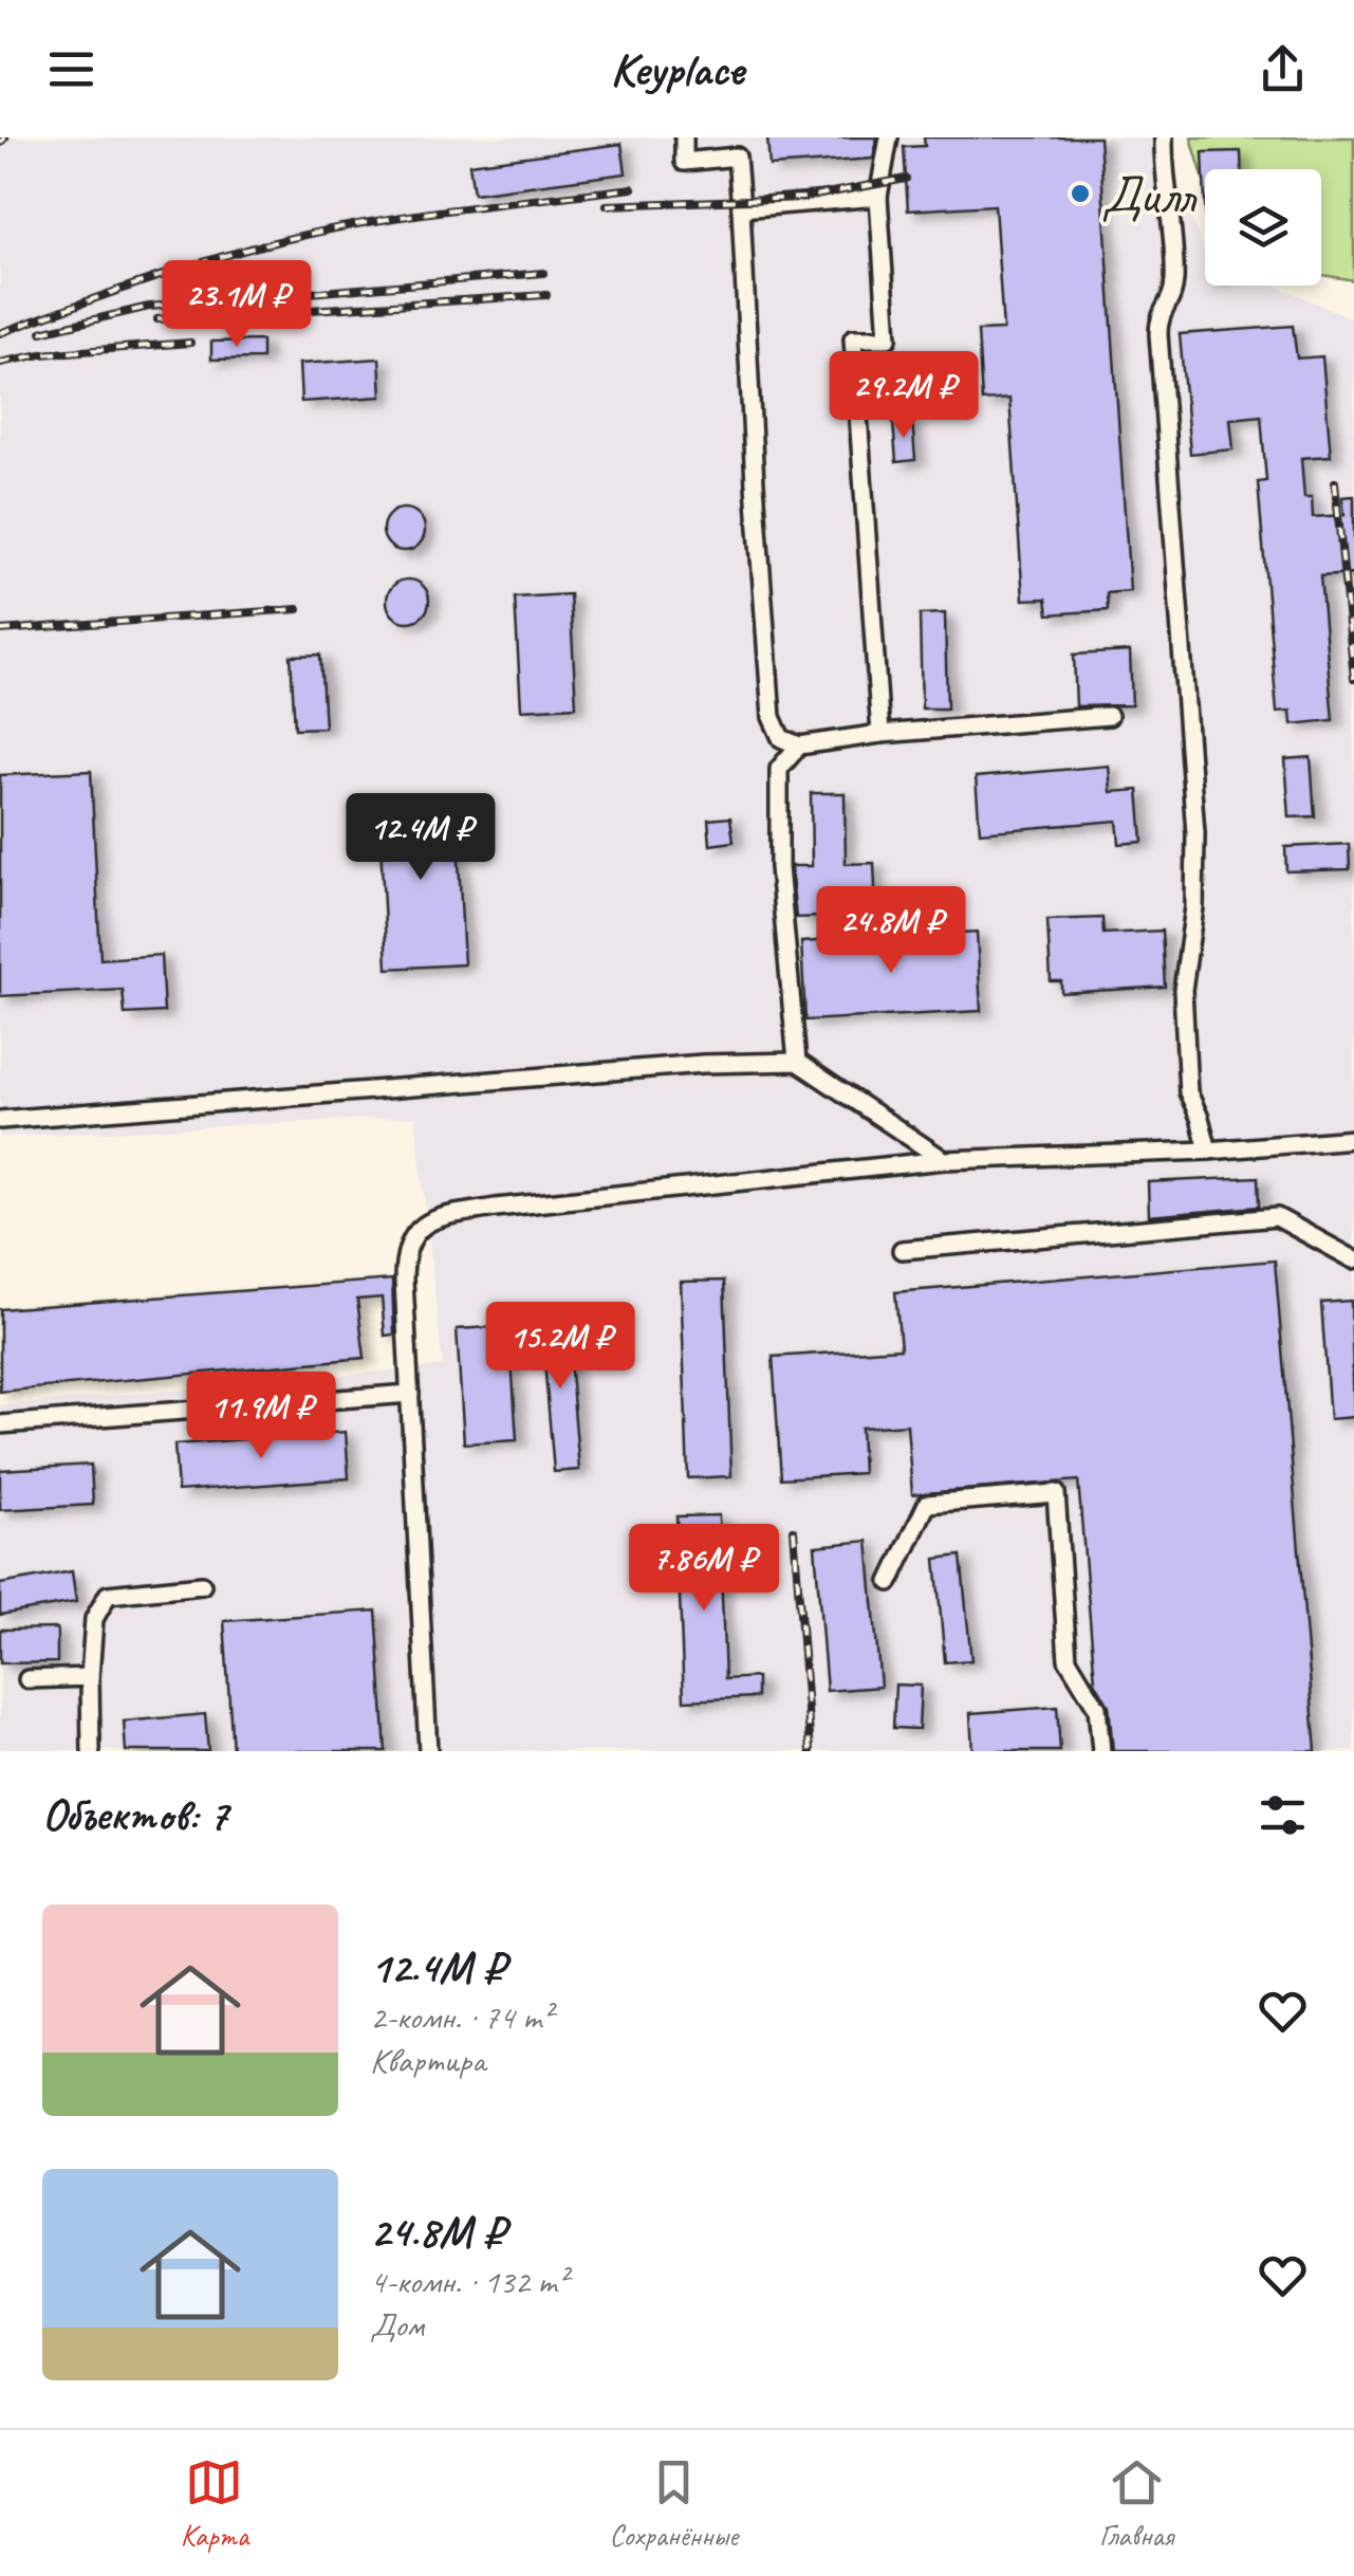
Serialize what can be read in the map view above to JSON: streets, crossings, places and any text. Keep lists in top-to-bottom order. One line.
{"places":["Дилл"],"page":{"header":"Keyplace","price":["23.1M ₽","29.2M ₽","12.4M ₽","24.8M ₽","15.2M ₽","11.9M ₽","7.86M ₽"],"heading":"Объектов: 7","list":[{"name":"12.4M ₽","note":"2-комн. · 74 m² · Квартира"},{"name":"24.8M ₽","note":"4-комн. · 132 m² · Дом"}],"tabs":["Карта","Сохранённые","Главная"]}}
